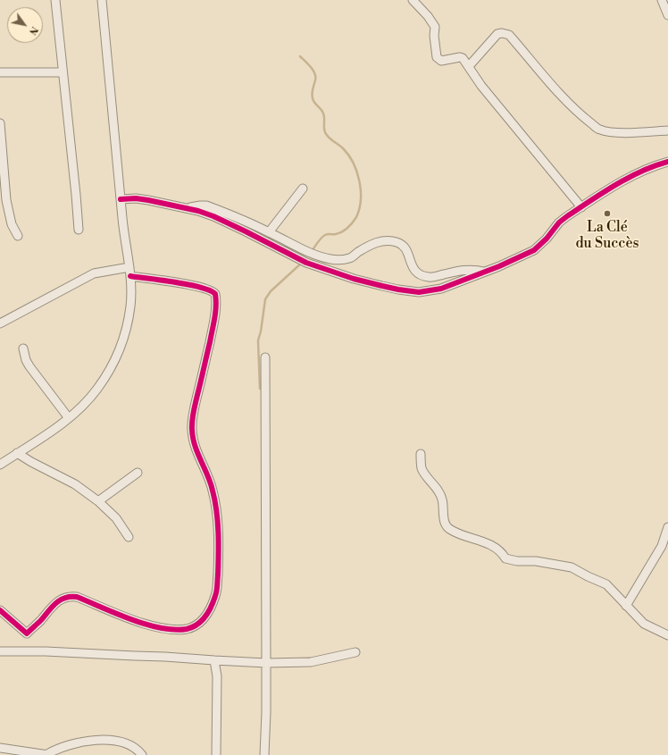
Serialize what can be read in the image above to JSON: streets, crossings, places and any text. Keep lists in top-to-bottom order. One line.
{"places":["La Clé du Succès"],"north":"bottom right"}
